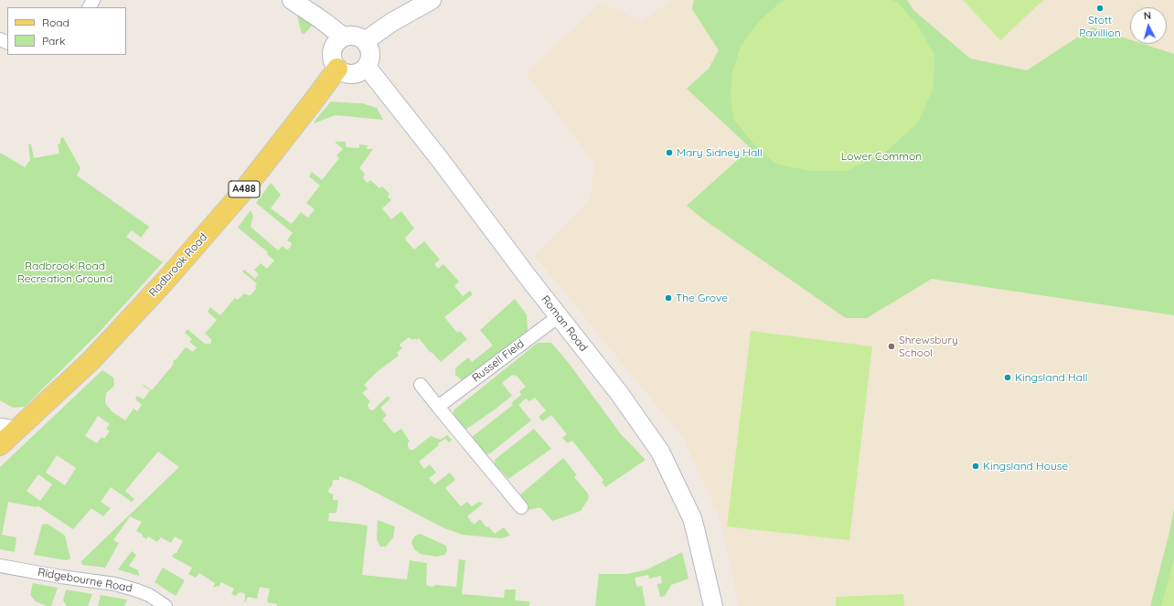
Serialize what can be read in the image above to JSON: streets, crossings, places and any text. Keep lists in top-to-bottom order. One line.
{"streets":{"main road":["A488","Radbrook Road","Roman Road"],"street":["Russell Field","Ridgebourne Road"]},"crossings":[["Radbrook Road","Roman Road"],["Roman Road","Russell Field"]],"parks":["Lower Common","Radbrook Road Recreation Ground"],"places":["Stott Pavillion","Mary Sidney Hall","The Grove","Shrewsbury School","Kingsland Hall","Kingsland House"],"legend":["Road","Park"],"north":"top"}
